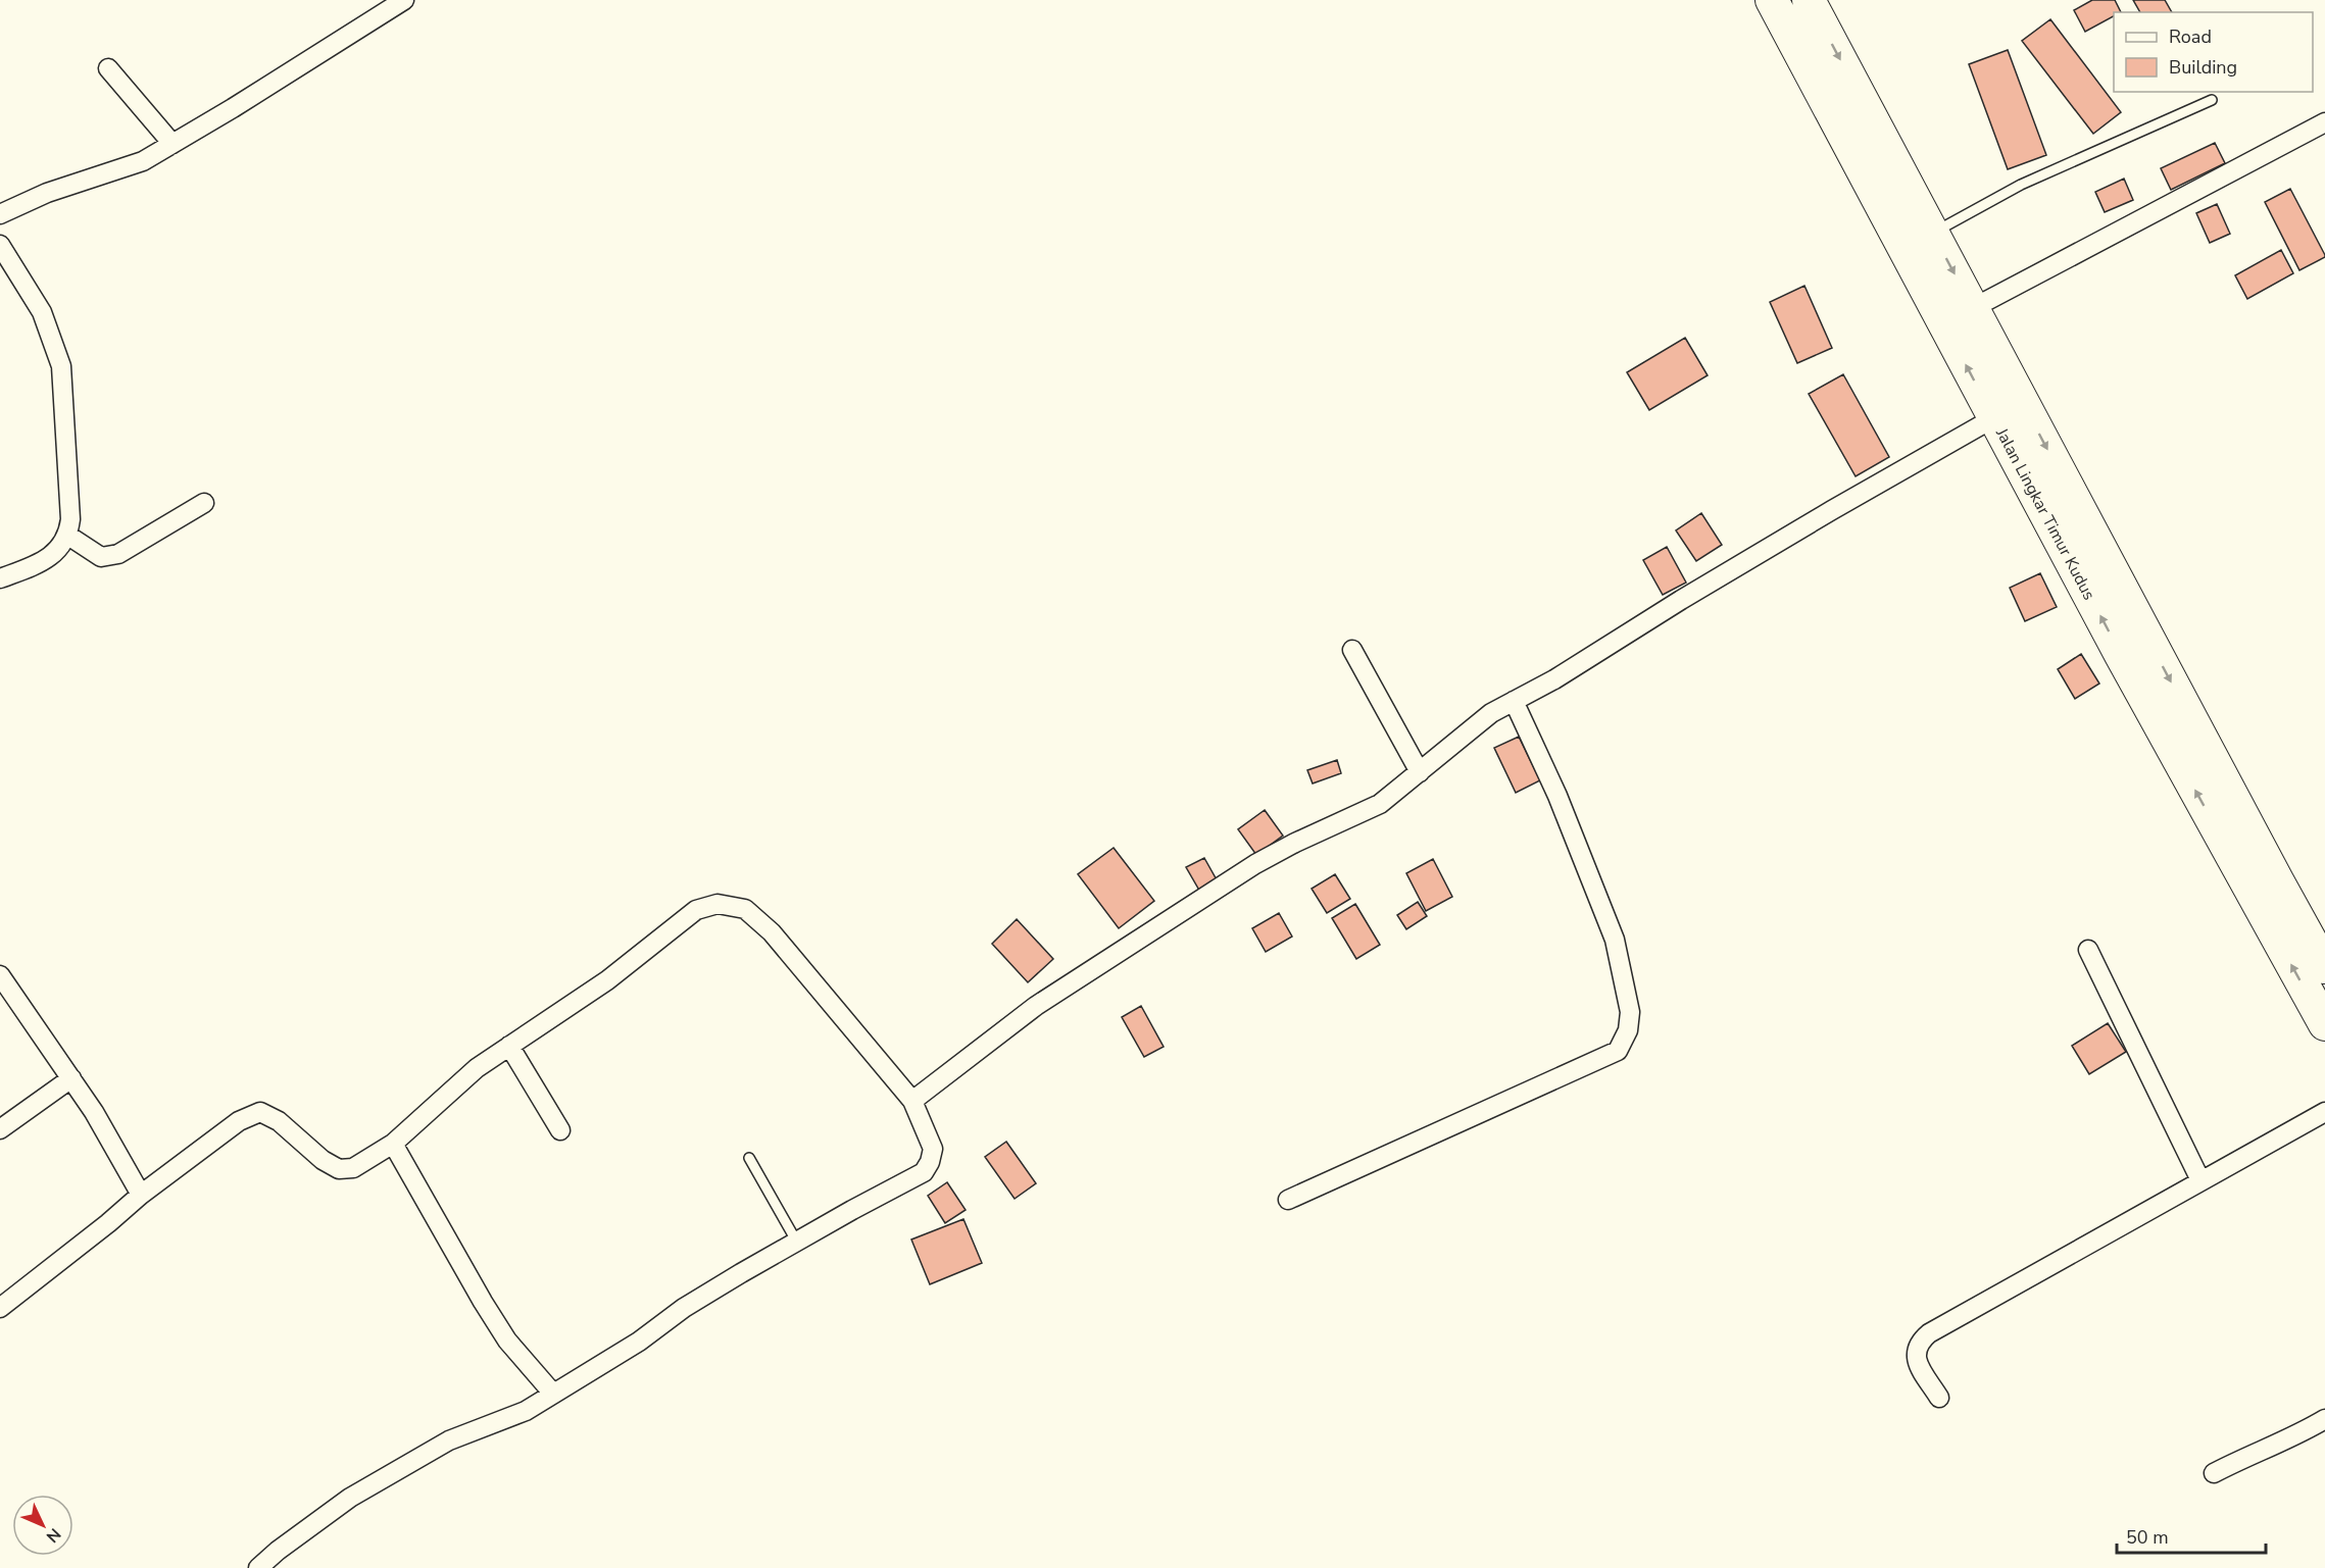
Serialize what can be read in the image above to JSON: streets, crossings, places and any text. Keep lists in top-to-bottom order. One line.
{"streets":{"highway":["Jalan Lingkar Timur Kudus"]},"legend":["Road","Building"],"scale_bar":"50 m","north":"bottom right"}
